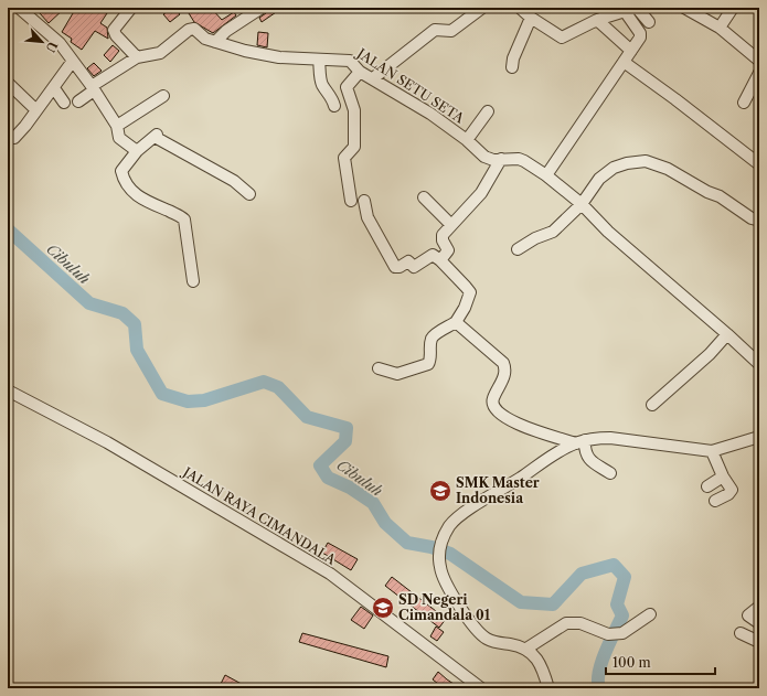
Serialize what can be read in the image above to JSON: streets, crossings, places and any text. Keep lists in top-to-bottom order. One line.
{"streets":{"street":["JALAN SETU SETA","JALAN RAYA CIMANDALA"]},"water":["Cibuluh"],"places":{"school or university":["SMK Master Indonesia","SD Negeri Cimandala 01"]},"scale_bar":"100 m","north":"bottom right"}
